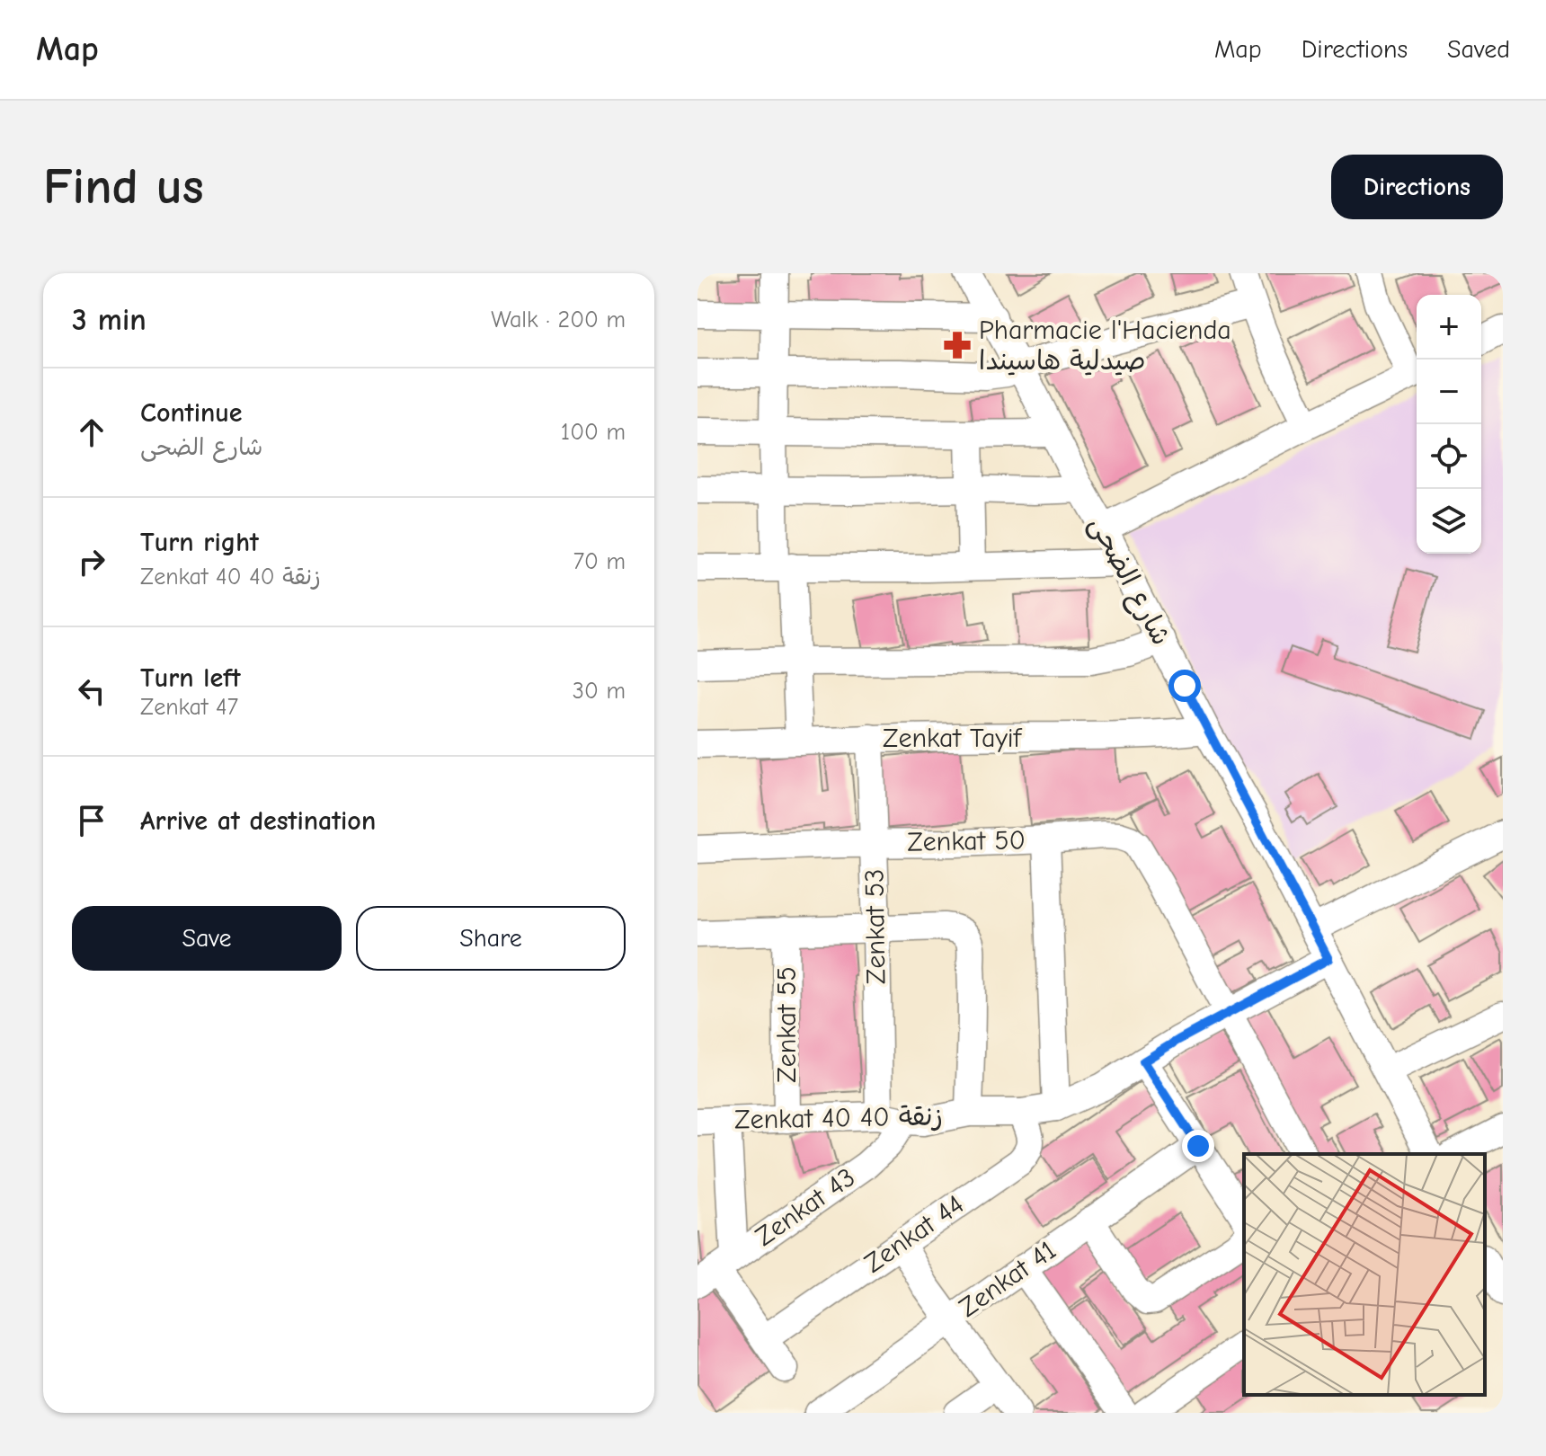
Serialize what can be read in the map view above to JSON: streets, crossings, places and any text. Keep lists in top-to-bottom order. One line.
{"streets":{"street":["شارع الضحى","Zenkat Tayif","Zenkat 50","Zenkat 53","Zenkat 55","Zenkat 40 زنقة 40","Zenkat 43","Zenkat 44","Zenkat 41"]},"crossings":[["شارع الضحى","Zenkat Tayif"],["شارع الضحى","Zenkat 40 زنقة 40"],["Zenkat Tayif","Zenkat 53"],["Zenkat 50","Zenkat 53"],["Zenkat 50","Zenkat 40 زنقة 40"],["Zenkat 53","Zenkat 40 زنقة 40"],["Zenkat 53","Zenkat 43"],["Zenkat 55","Zenkat 40 زنقة 40"],["Zenkat 40 زنقة 40","Zenkat 43"],["Zenkat 40 زنقة 40","Zenkat 44"]],"places":{"pharmacy":["Pharmacie l'Hacienda صيدلية هاسيندا"]},"page":{"header":"Map","nav":["Map","Directions","Saved"],"buttons":["Directions",["Save","Share"]],"title":"Find us","heading":["3 min","Walk · 200 m"],"map_buttons":["+","−"],"list":[["Continue","شارع الضحى","100 m"],["Turn right","Zenkat 40 زنقة 40","70 m"],["Turn left","Zenkat 47","30 m"],"Arrive at destination"]}}
